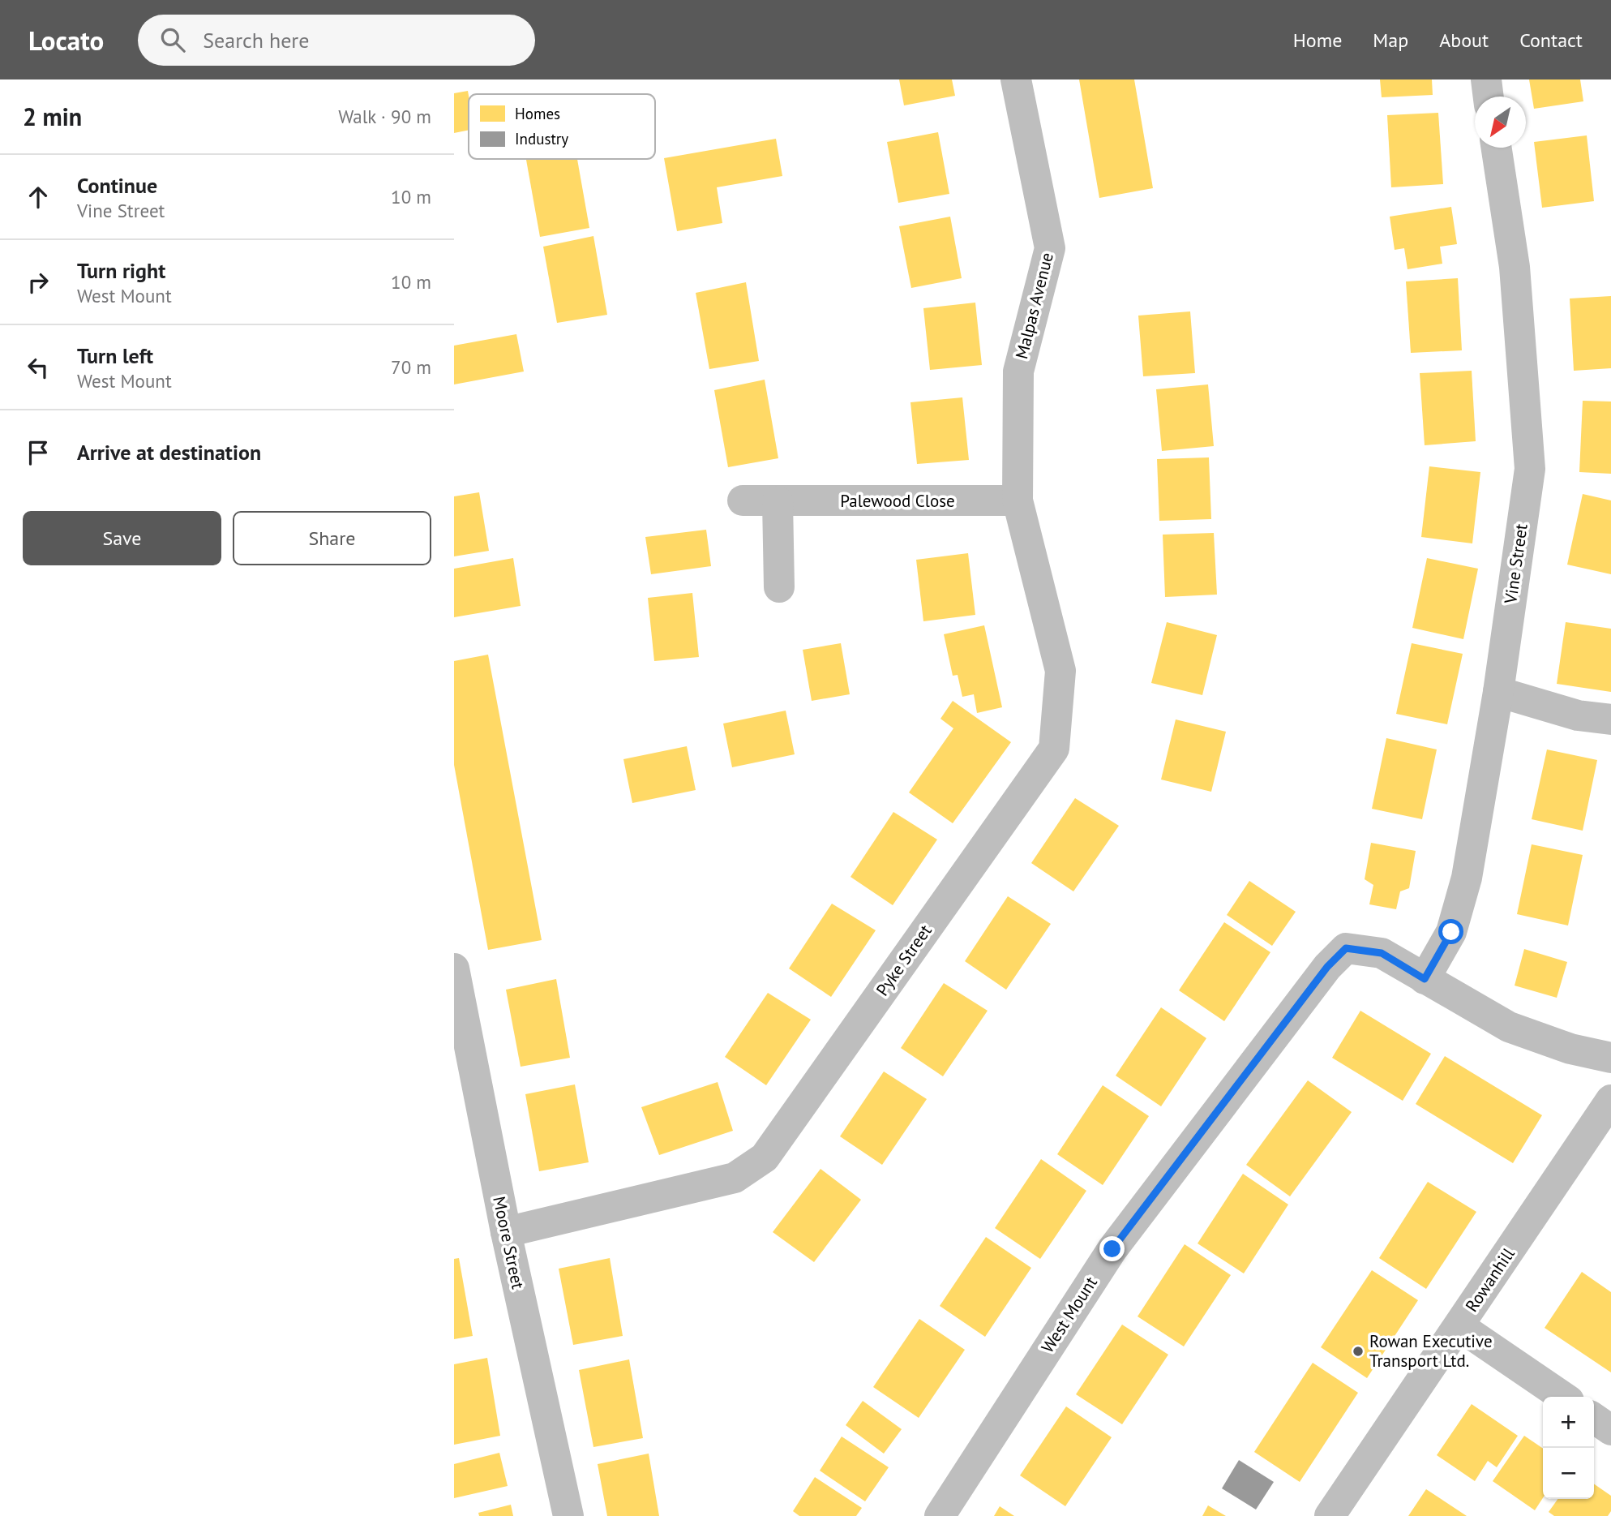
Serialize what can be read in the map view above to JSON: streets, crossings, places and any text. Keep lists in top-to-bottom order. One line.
{"streets":{"street":["Malpas Avenue","Palewood Close","Vine Street","Pyke Street","Moore Street","Rowanhill","West Mount"]},"crossings":[["Malpas Avenue","Palewood Close"],["Malpas Avenue","Pyke Street"],["Palewood Close","Pyke Street"],["Vine Street","West Mount"],["Pyke Street","Moore Street"]],"places":["Rowan Executive Transport Ltd."],"legend":["Homes","Industry"],"north":"bottom left","page":{"header":"Locato","search":"Search here","nav":["Home","Map","About","Contact"],"heading":["2 min","Walk · 90 m"],"list":[["Continue","Vine Street","10 m"],["Turn right","West Mount","10 m"],["Turn left","West Mount","70 m"],"Arrive at destination"],"buttons":["Save","Share"],"map_buttons":["+","−"]}}
